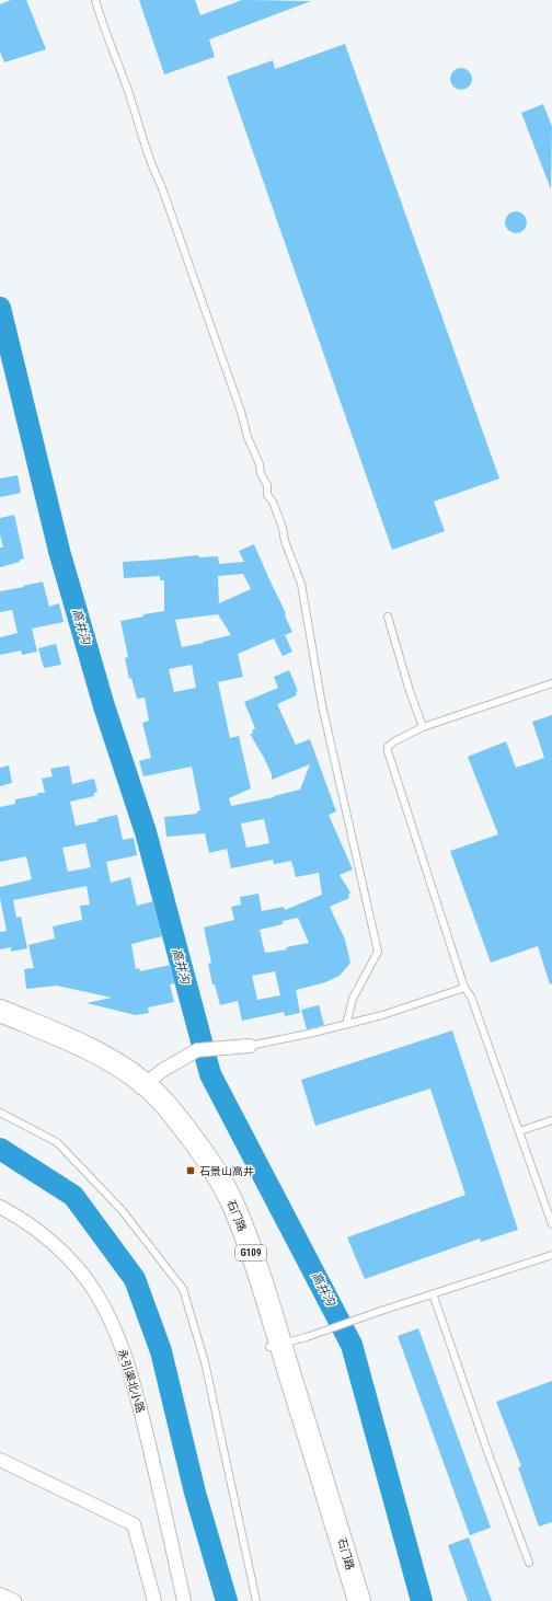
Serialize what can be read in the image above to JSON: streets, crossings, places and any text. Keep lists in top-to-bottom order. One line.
{"streets":{"highway":["石门路","G109"],"street":["永引渠北小路"]},"water":["高井沟"],"places":{"transit":["石景山高井"]}}
